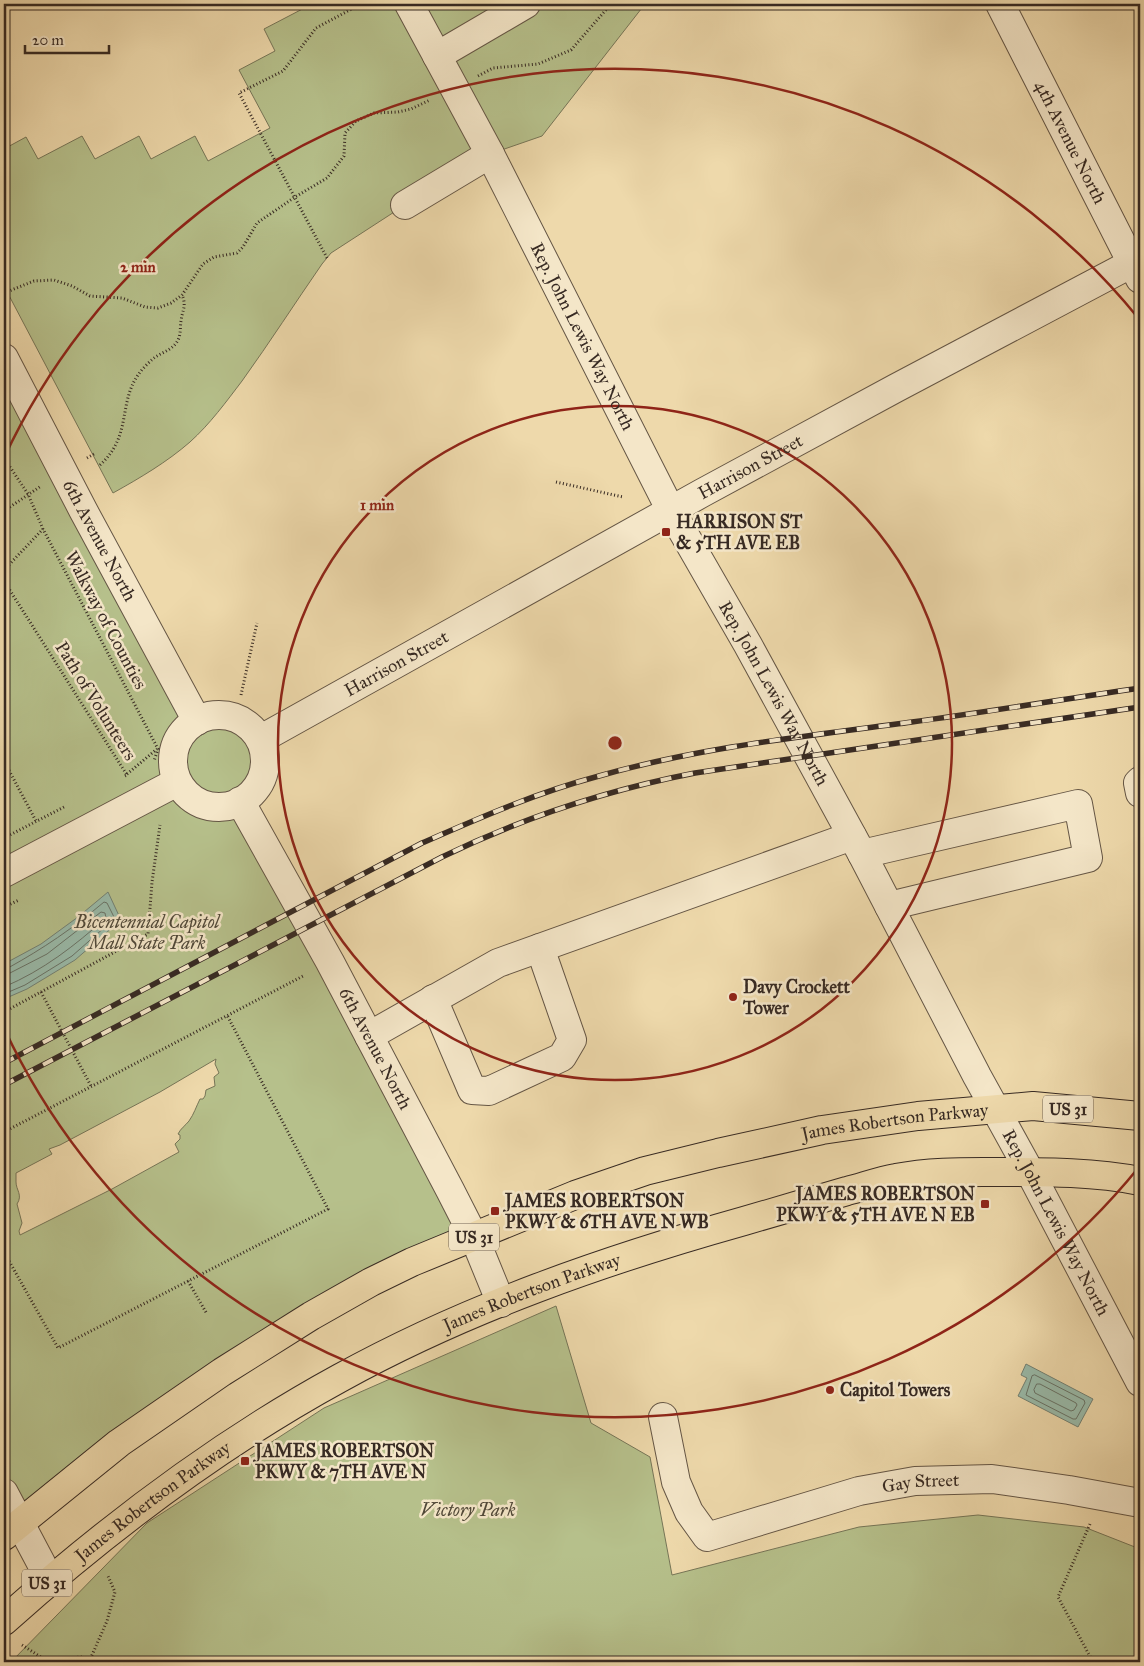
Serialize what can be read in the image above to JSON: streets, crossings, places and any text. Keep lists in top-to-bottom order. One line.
{"streets":{"main road":["US 31","James Robertson Parkway"],"street":["4th Avenue North","Rep. John Lewis Way North","Harrison Street","6th Avenue North","Gay Street"],"path":["Walkway of Counties","Path of Volunteers"]},"crossings":[["4th Avenue North","Harrison Street"],["Rep. John Lewis Way North","Harrison Street"],["Rep. John Lewis Way North","James Robertson Parkway"],["Harrison Street","6th Avenue North"],["6th Avenue North","James Robertson Parkway"]],"parks":["Bicentennial Capitol Mall State Park","Victory Park"],"places":{"transit":["HARRISON ST & 5TH AVE EB","JAMES ROBERTSON PKWY & 5TH AVE N EB","JAMES ROBERTSON PKWY & 6TH AVE N WB","JAMES ROBERTSON PKWY & 7TH AVE N"],"other":["Davy Crockett Tower","Capitol Towers"]},"scale_bar":"20 m","rings":["2 min","1 min"]}
